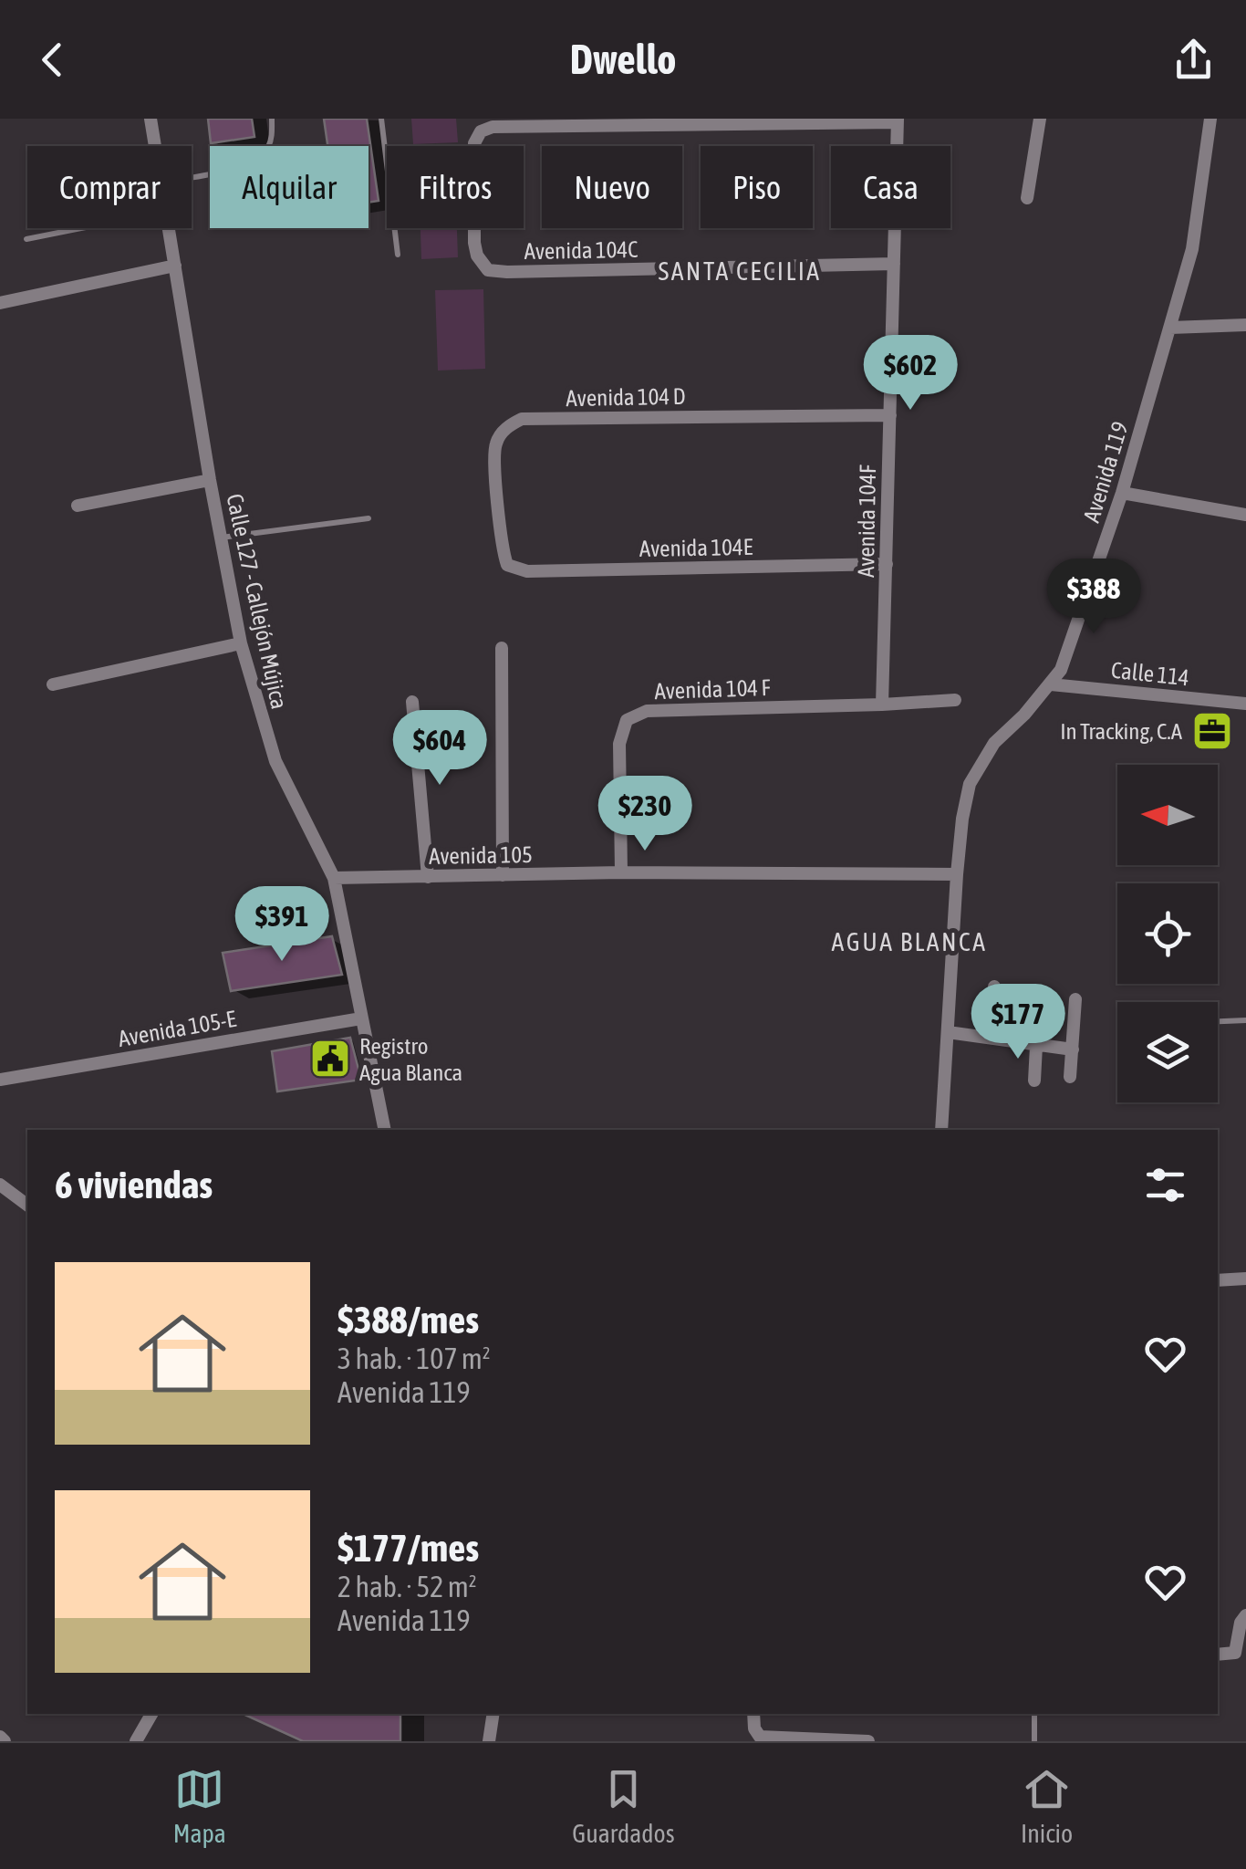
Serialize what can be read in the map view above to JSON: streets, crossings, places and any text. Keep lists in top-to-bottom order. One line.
{"streets":{"street":["Avenida 104C","Avenida 104 D","Avenida 119","Avenida 104F","Avenida 104E","Calle 127 - Callejón Mújica","Calle 114","Avenida 104 F","Avenida 105","Avenida 105-E"]},"crossings":[["Avenida 104C","Avenida 104F"],["Avenida 104 D","Avenida 104F"],["Avenida 104 D","Avenida 104E"],["Avenida 119","Calle 114"],["Avenida 119","Avenida 105"],["Avenida 104F","Avenida 104E"],["Avenida 104F","Avenida 104 F"],["Calle 127 - Callejón Mújica","Avenida 105"],["Calle 127 - Callejón Mújica","Avenida 105-E"],["Avenida 104 F","Avenida 105"]],"districts":["SANTA CECILIA","AGUA BLANCA"],"places":{"office":["In Tracking, C.A"],"public building":["Registro Agua Blanca"]},"north":"left","page":{"header":"Dwello","chip":["Comprar","Alquilar","Filtros","Nuevo","Piso","Casa"],"price":["$602","$388","$604","$230","$391","$177"],"heading":"6 viviendas","list":[{"name":"$388/mes","note":"3 hab. · 107 m² · Avenida 119"},{"name":"$177/mes","note":"2 hab. · 52 m² · Avenida 119"}],"tabs":["Mapa","Guardados","Inicio"]}}
